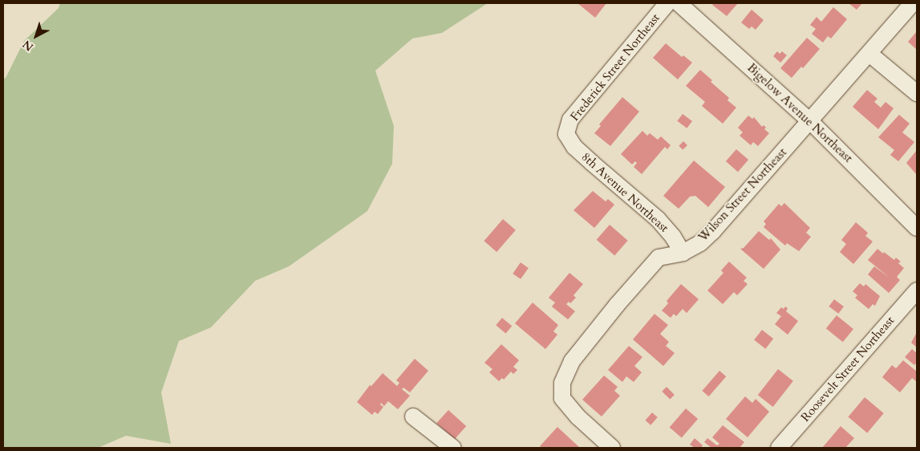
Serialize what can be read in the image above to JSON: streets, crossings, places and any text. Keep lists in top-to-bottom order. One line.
{"streets":{"street":["Frederick Street Northeast","Bigelow Avenue Northeast","8th Avenue Northeast","Wilson Street Northeast","Roosevelt Street Northeast"]},"crossings":[["Frederick Street Northeast","8th Avenue Northeast"],["Bigelow Avenue Northeast","Wilson Street Northeast"],["8th Avenue Northeast","Wilson Street Northeast"]],"north":"bottom left"}
